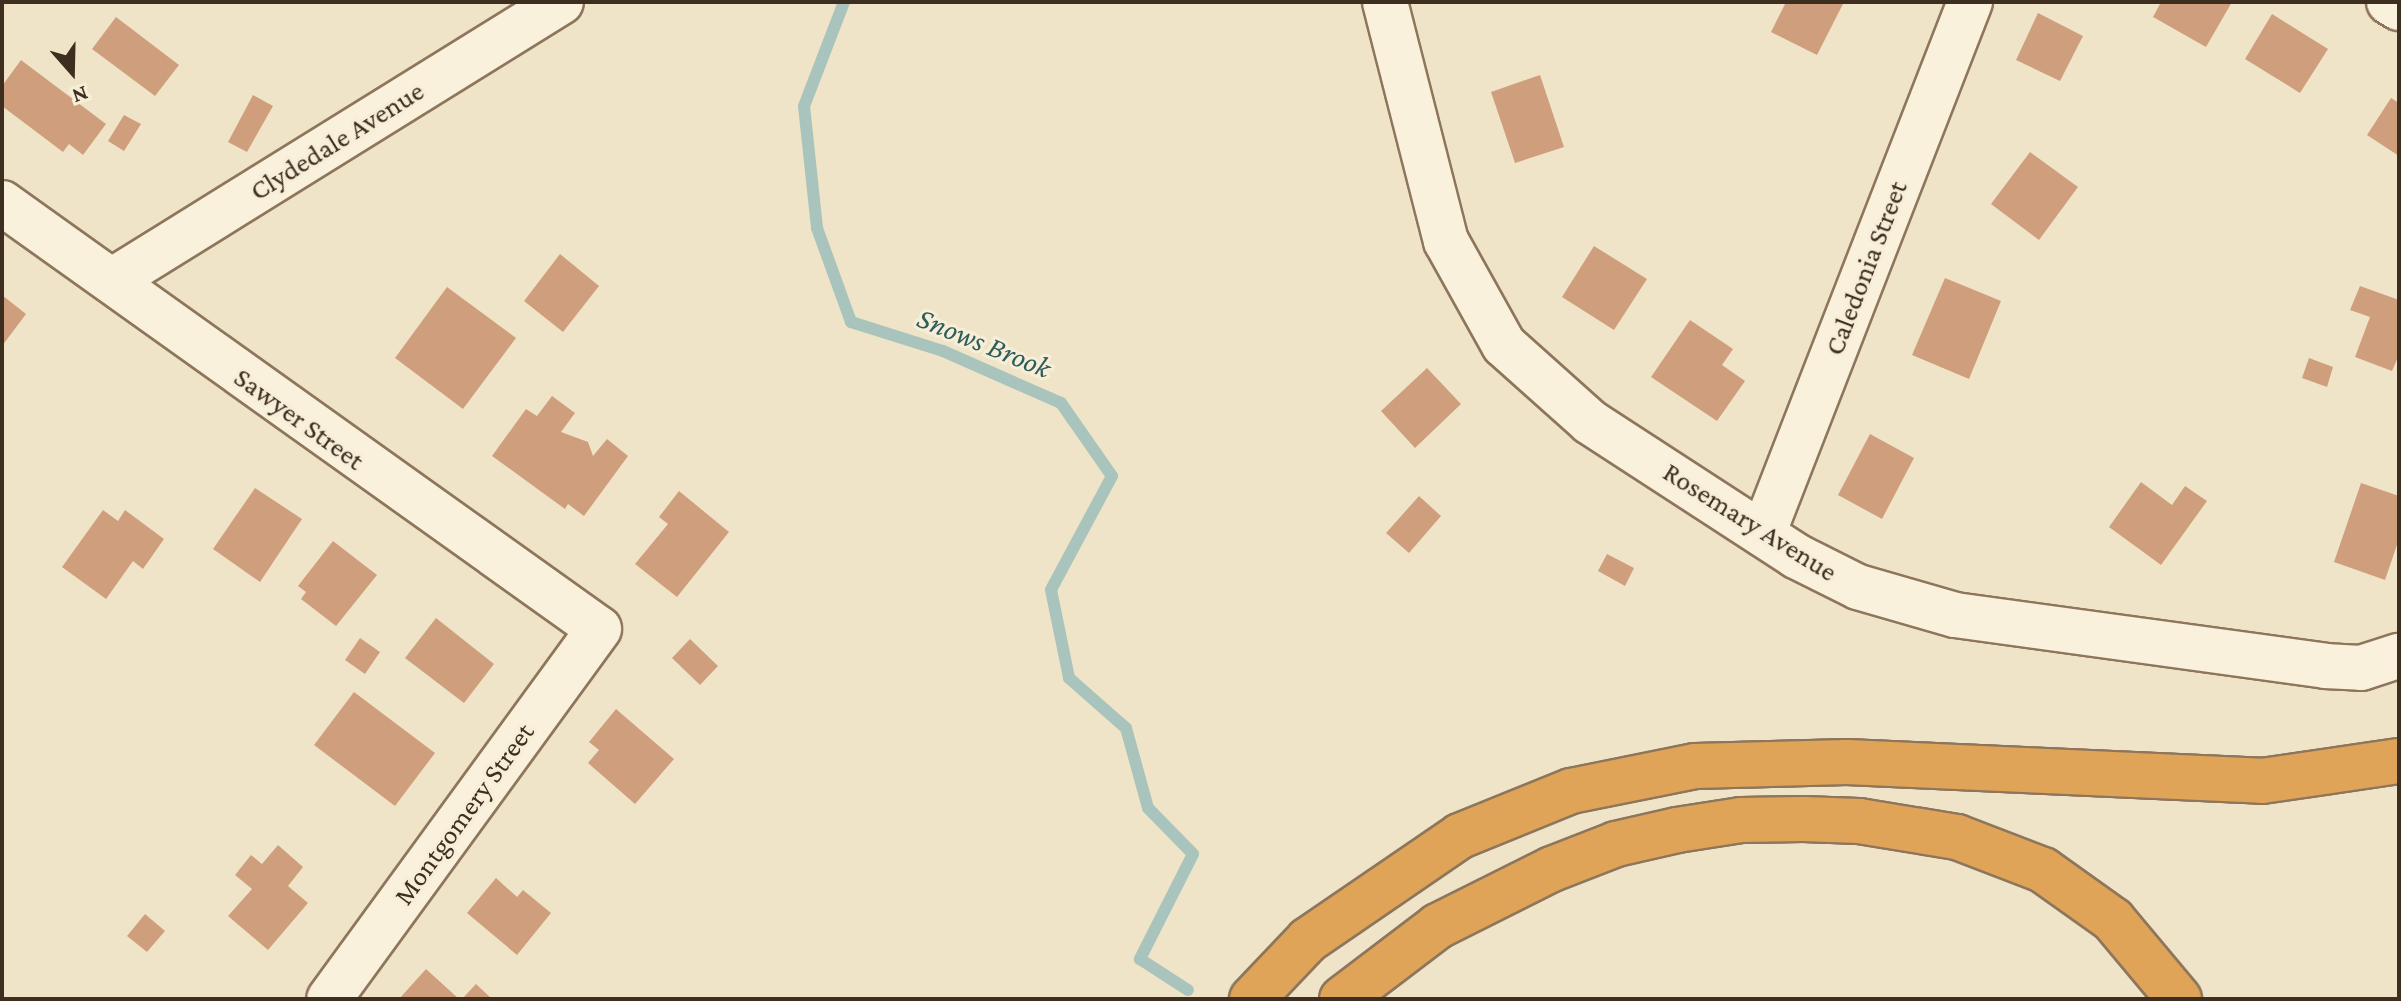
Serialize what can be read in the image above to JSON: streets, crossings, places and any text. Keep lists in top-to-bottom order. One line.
{"streets":{"street":["Clydedale Avenue","Caledonia Street","Sawyer Street","Rosemary Avenue","Montgomery Street"]},"crossings":[["Clydedale Avenue","Sawyer Street"],["Caledonia Street","Rosemary Avenue"],["Sawyer Street","Montgomery Street"]],"water":["Snows Brook"],"north":"bottom"}
